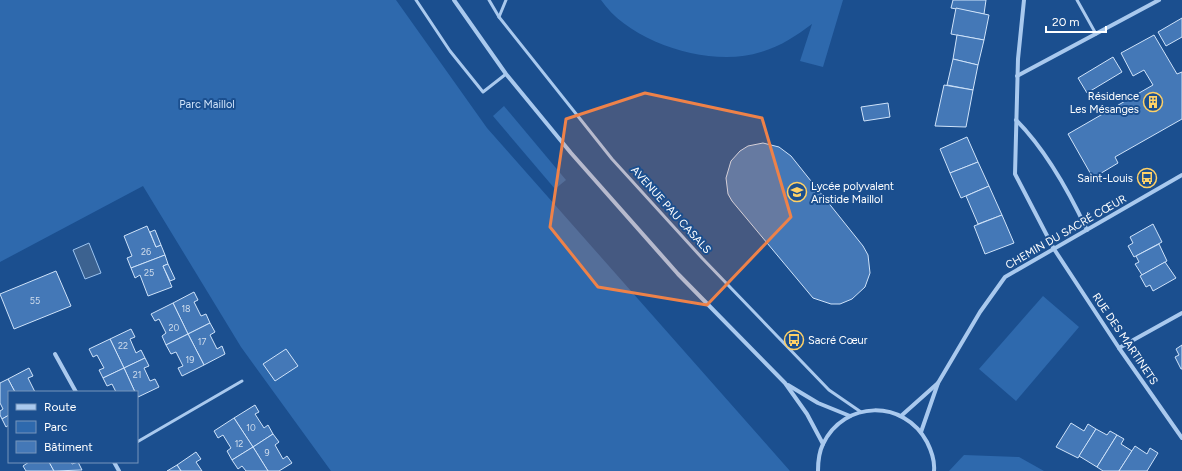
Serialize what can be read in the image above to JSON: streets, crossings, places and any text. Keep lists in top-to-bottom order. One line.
{"streets":{"street":["CHEMIN DU SACRÉ CŒUR","RUE DES MARTINETS"],"lane":["AVENUE PAU CASALS"]},"crossings":[["CHEMIN DU SACRÉ CŒUR","RUE DES MARTINETS"]],"parks":["Parc Maillol"],"places":{"building":["Résidence Les Mésanges"],"bus stop":["Saint-Louis","Sacré Cœur"],"school or university":["Lycée polyvalent Aristide Maillol"]},"house_numbers":["26","25","55","18","20","17","22","19","21","10","12","9"],"legend":["Route","Parc","Bâtiment"],"scale_bar":"20 m"}
